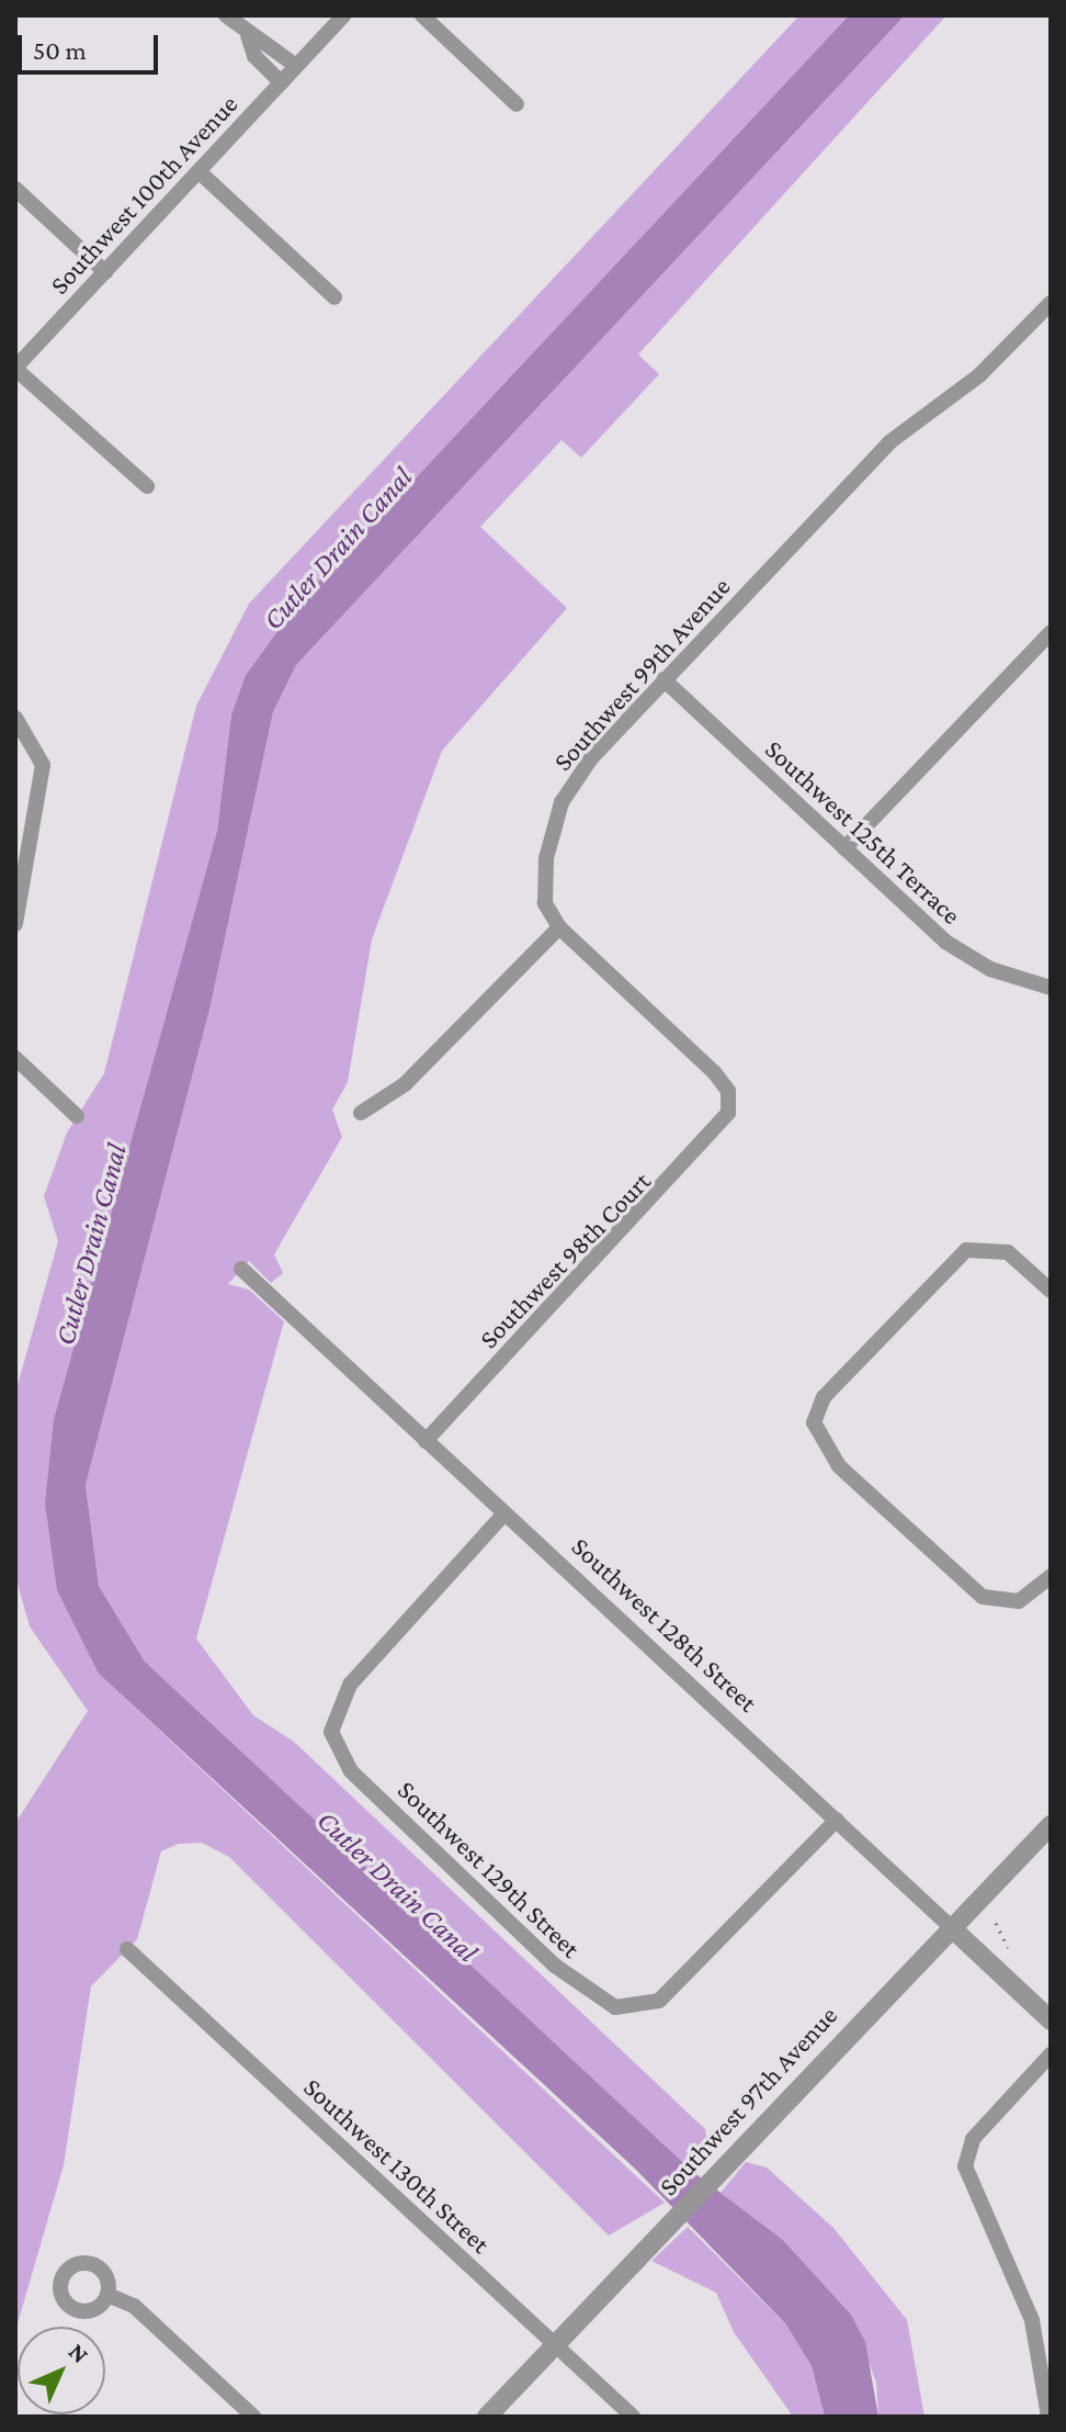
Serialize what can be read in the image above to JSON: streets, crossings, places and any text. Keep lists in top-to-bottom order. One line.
{"streets":{"street":["Southwest 100th Avenue","Southwest 99th Avenue","Southwest 125th Terrace","Southwest 98th Court","Southwest 128th Street","Southwest 129th Street","Southwest 97th Avenue","Southwest 130th Street"]},"crossings":[["Southwest 99th Avenue","Southwest 125th Terrace"],["Southwest 99th Avenue","Southwest 98th Court"],["Southwest 98th Court","Southwest 128th Street"],["Southwest 128th Street","Southwest 129th Street"],["Southwest 128th Street","Southwest 97th Avenue"],["Southwest 97th Avenue","Southwest 130th Street"]],"water":["Cutler Drain Canal"],"scale_bar":"50 m","north":"top right"}
